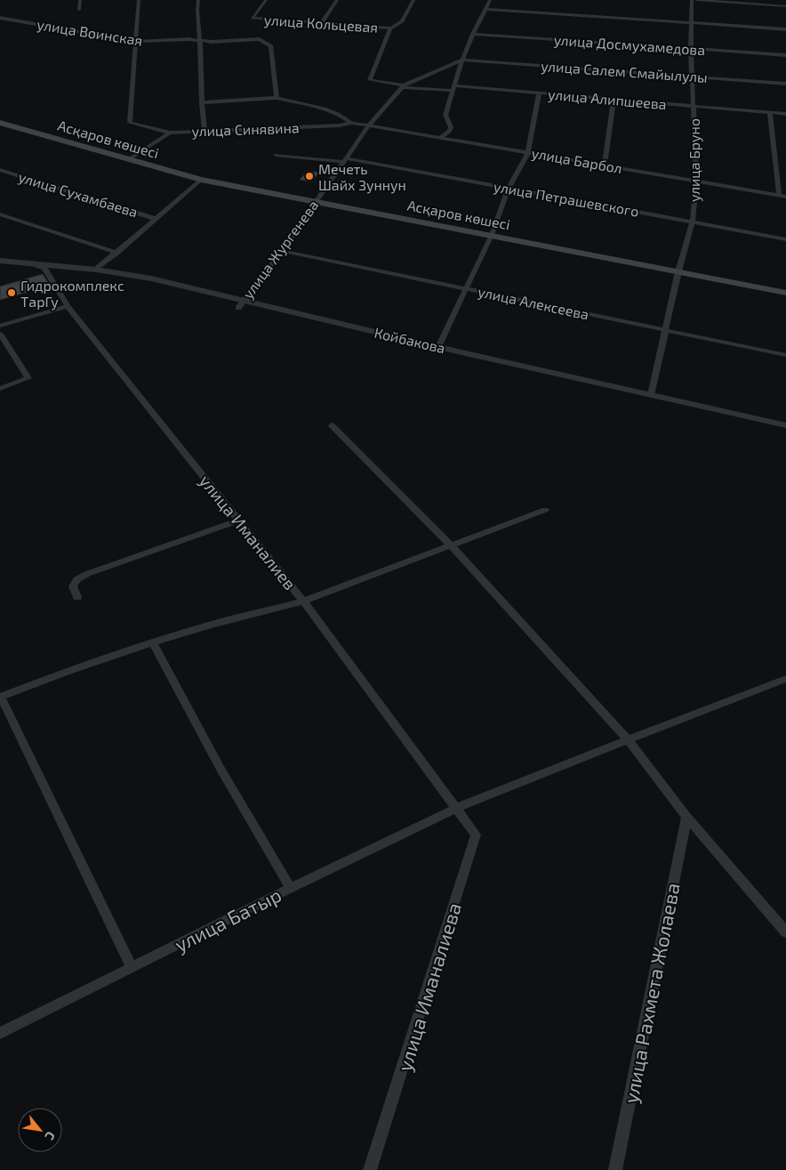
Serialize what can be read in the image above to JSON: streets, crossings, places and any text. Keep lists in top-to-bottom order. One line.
{"streets":{"main road":["Асқаров көшесі"],"street":["улица Кольцевая","улица Воинская","улица Досмухамедова","улица Салем Смайылулы","улица Алипшеева","улица Синявина","улица Барбол","улица Бруно","улица Сухамбаева","улица Петрашевского","улица Жургенева","улица Алексеева","Койбакова","улица Иманалиев","улица Батыр","улица Иманалиева","улица Рахмета Жолаева"]},"crossings":[["улица Кольцевая","улица Алипшеева"],["улица Кольцевая","улица Жургенева"],["улица Досмухамедова","улица Бруно"],["улица Салем Смайылулы","улица Бруно"],["улица Алипшеева","улица Бруно"],["улица Алипшеева","улица Жургенева"],["улица Синявина","Асқаров көшесі"],["улица Синявина","улица Барбол"],["улица Синявина","улица Жургенева"],["Асқаров көшесі","улица Бруно"],["Асқаров көшесі","улица Жургенева"],["улица Барбол","улица Бруно"],["улица Барбол","улица Жургенева"],["улица Бруно","улица Петрашевского"],["улица Бруно","улица Алексеева"],["улица Бруно","Койбакова"],["улица Петрашевского","улица Жургенева"],["улица Жургенева","улица Алексеева"],["улица Жургенева","Койбакова"],["Койбакова","улица Иманалиев"],["улица Иманалиев","улица Батыр"],["улица Иманалиев","улица Иманалиева"],["улица Батыр","улица Иманалиева"]],"places":["Мечеть Шайх Зуннун","Гидрокомплекс ТарГу"],"north":"bottom right"}
